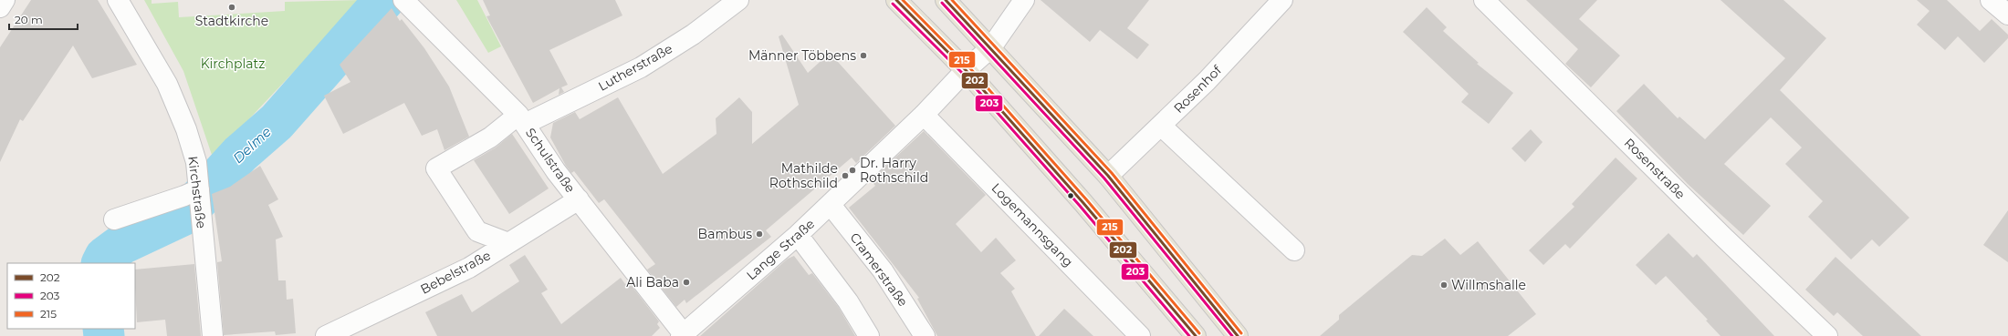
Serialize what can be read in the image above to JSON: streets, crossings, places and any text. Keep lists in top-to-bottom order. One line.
{"streets":{"street":["Lutherstraße","Rosenhof","Schulstraße","Rosenstraße","Kirchstraße","Logemannsgang","Lange Straße","Cramerstraße","Bebelstraße"]},"crossings":[["Lutherstraße","Schulstraße"],["Lutherstraße","Bebelstraße"],["Schulstraße","Lange Straße"],["Schulstraße","Bebelstraße"],["Logemannsgang","Lange Straße"],["Lange Straße","Cramerstraße"]],"water":["Delme"],"parks":["Kirchplatz"],"places":["Stadtkirche","Männer Többens","Dr. Harry Rothschild","Mathilde Rothschild","Bambus","Ali Baba","Willmshalle"],"lines":["transit line 202","transit line 215","transit line 203"],"legend":["202","203","215"],"scale_bar":"20 m"}
